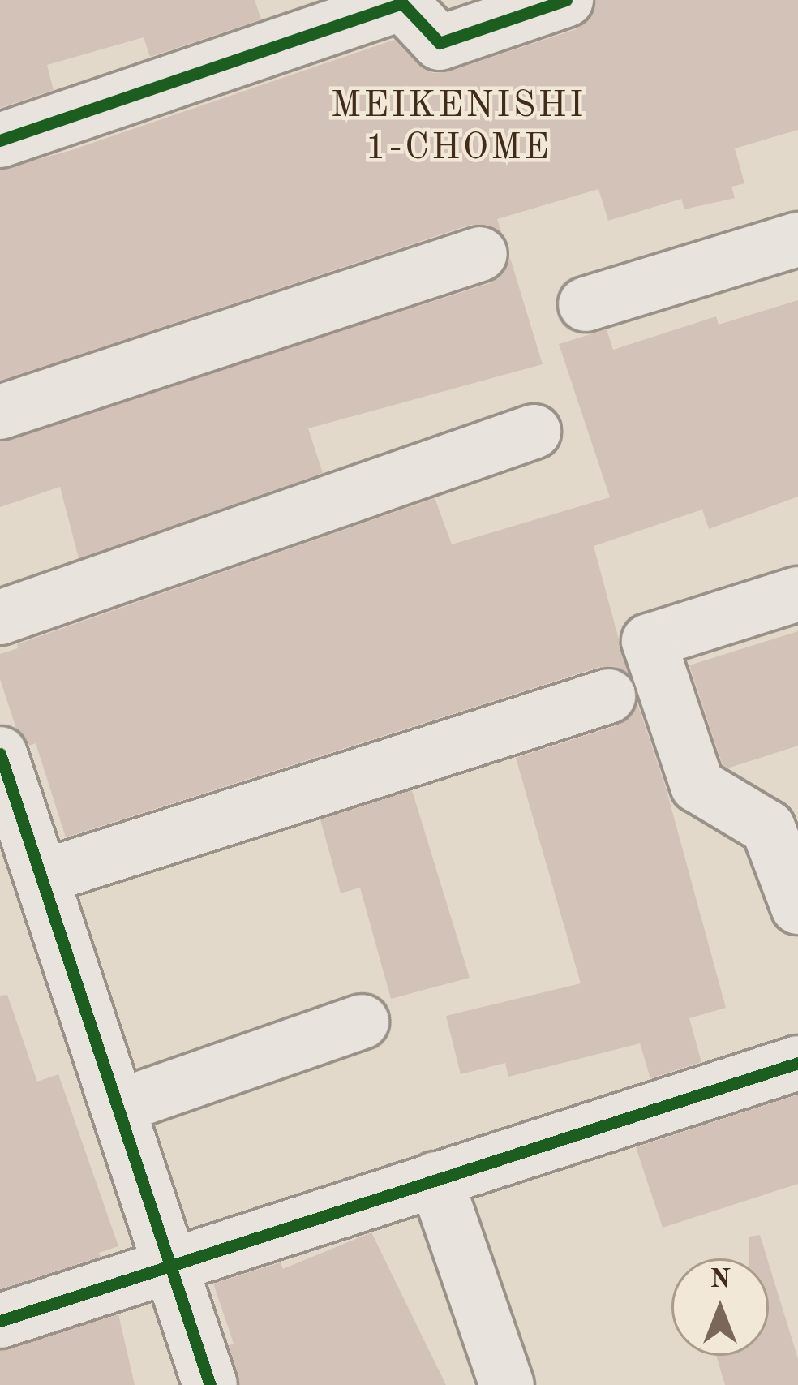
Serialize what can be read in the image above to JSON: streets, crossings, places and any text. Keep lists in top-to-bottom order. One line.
{"districts":["MEIKENISHI 1-CHOME"],"north":"top"}
